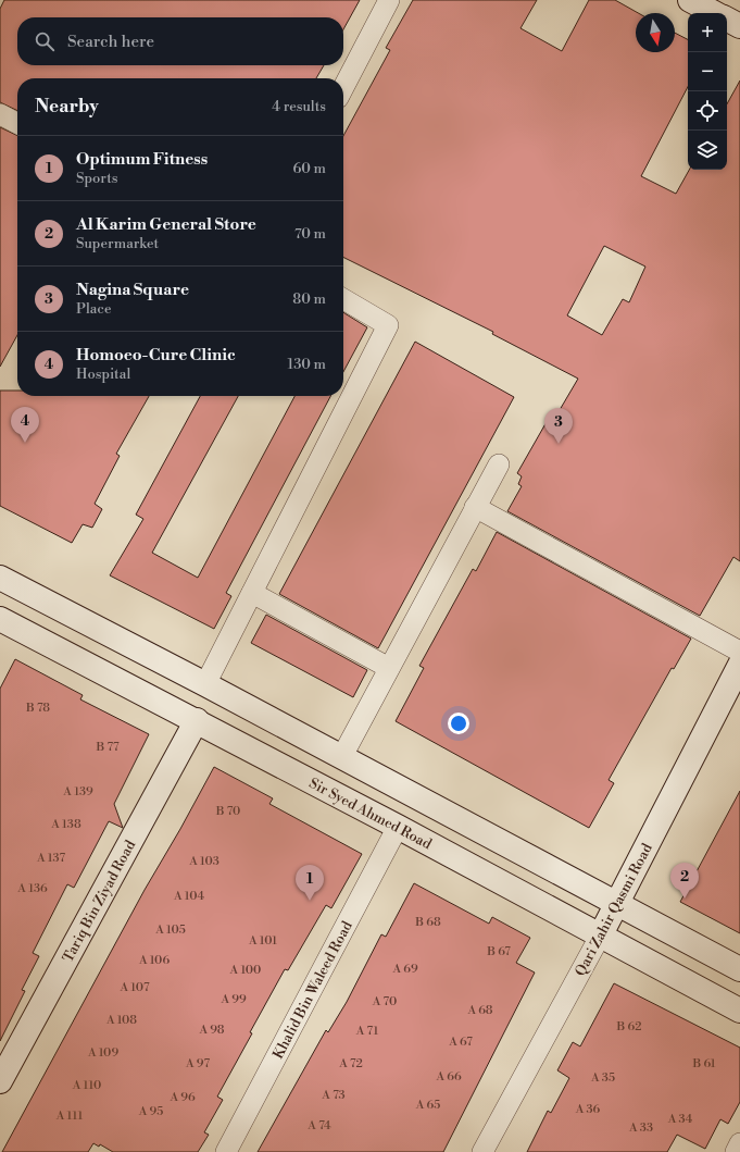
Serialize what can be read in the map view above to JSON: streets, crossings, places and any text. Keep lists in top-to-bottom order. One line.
{"streets":{"street":["Sir Syed Ahmed Road","Tariq Bin Ziyad Road","Qari Zahir Qasmi Road","Khalid Bin Waleed Road"]},"crossings":[["Sir Syed Ahmed Road","Tariq Bin Ziyad Road"],["Sir Syed Ahmed Road","Qari Zahir Qasmi Road"],["Sir Syed Ahmed Road","Khalid Bin Waleed Road"]],"house_numbers":["B 78","B 77","A 139","B 70","A 138","A 137","A 103","A 136","A 104","B 68","A 105","A 101","B 67","A 106","A 69","A 100","A 107","A 99","A 70","A 68","A 108","B 62","A 98","A 71","A 67","A 109","A 97","A 72","B 61","A 66","A 35","A 110","A 73","A 96","A 65","A 36","A 95","A 111","A 34","A 74","A 33"],"north":"bottom","page":{"map_buttons":["+","−"],"search":"Search here","heading":["Nearby","4 results"],"list":[{"mark":"1","name":"Optimum Fitness","note":"Sports","value":"60 m"},{"mark":"2","name":"Al Karim General Store","note":"Supermarket","value":"70 m"},{"mark":"3","name":"Nagina Square","note":"Place","value":"80 m"},{"mark":"4","name":"Homoeo-Cure Clinic","note":"Hospital","value":"130 m"}],"pins":["4","3","2","1"]}}
